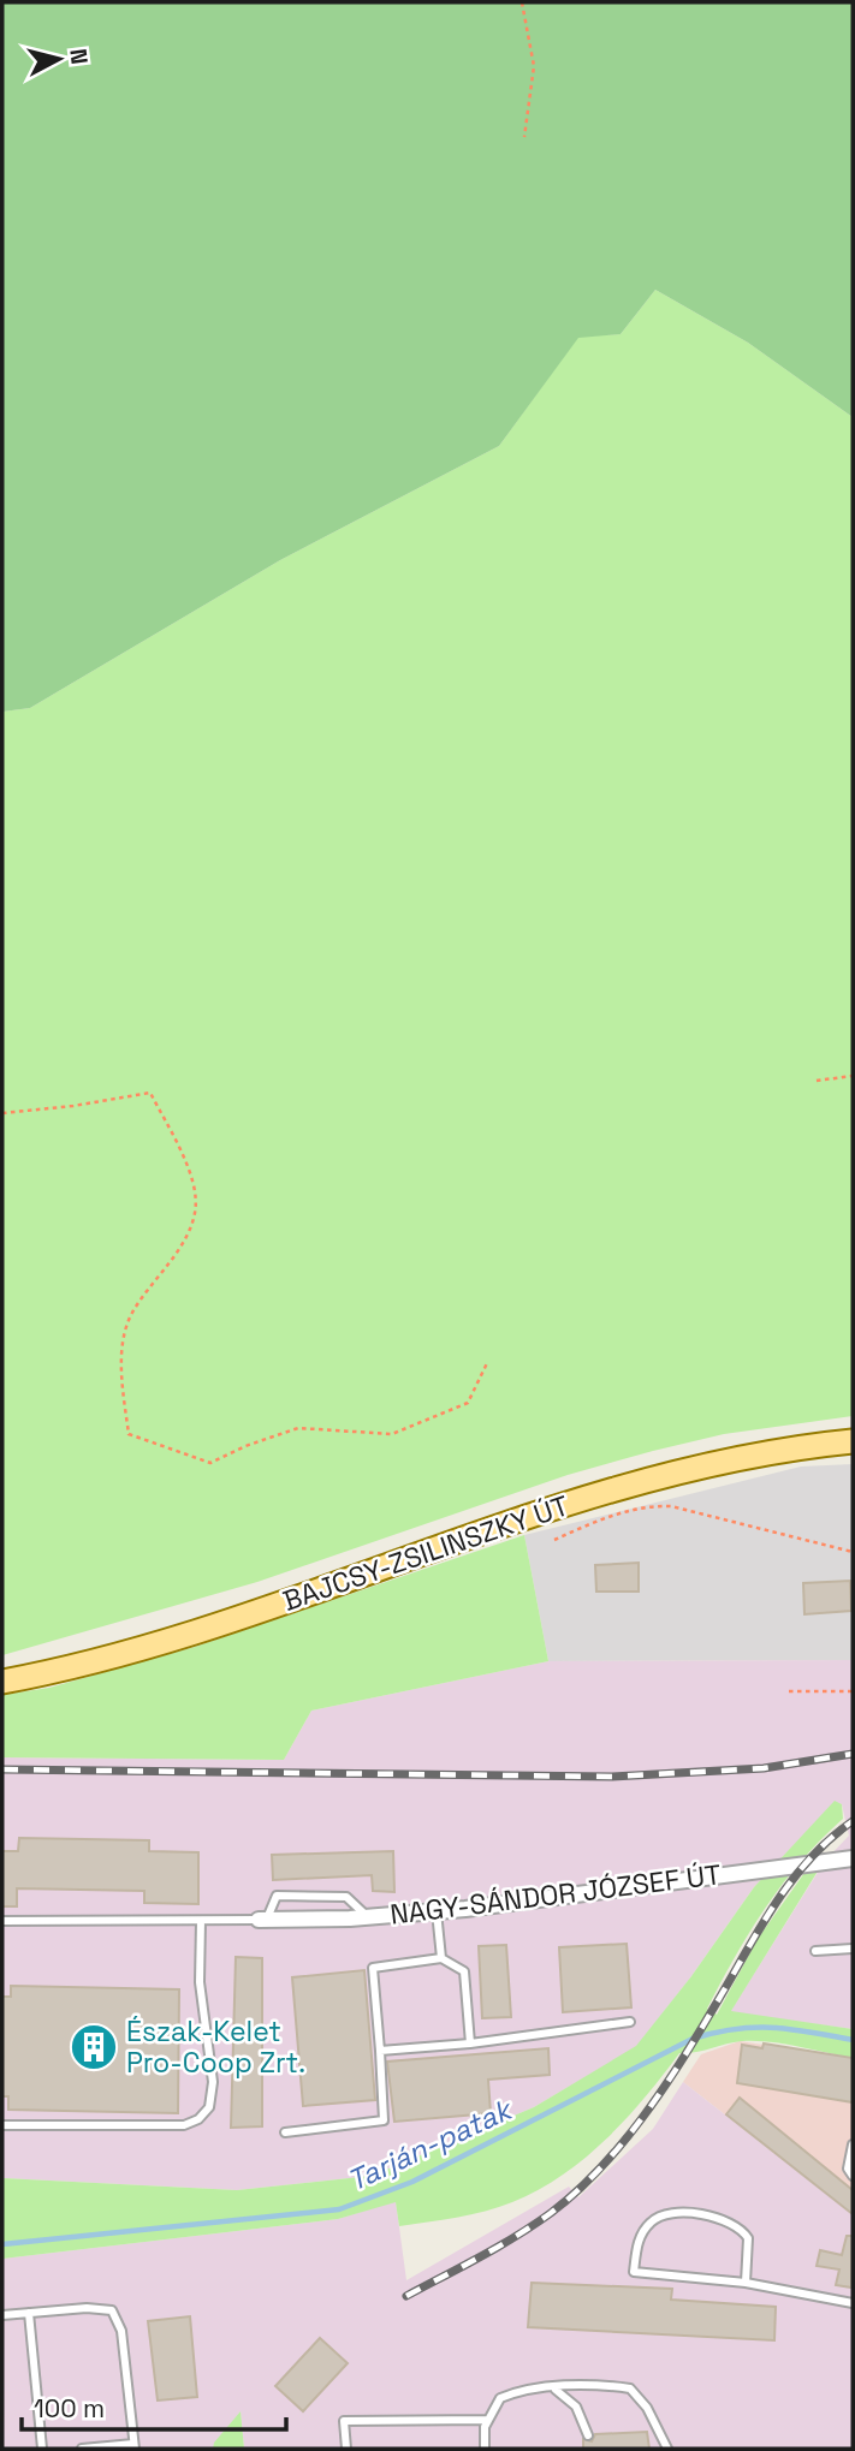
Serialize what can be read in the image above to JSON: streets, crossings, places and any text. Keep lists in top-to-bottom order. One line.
{"streets":{"main road":["BAJCSY-ZSILINSZKY ÚT"],"street":["NAGY-SÁNDOR JÓZSEF ÚT"]},"water":["Tarján-patak"],"places":{"building":["Észak-Kelet Pro-Coop Zrt."]},"scale_bar":"100 m","north":"right"}
